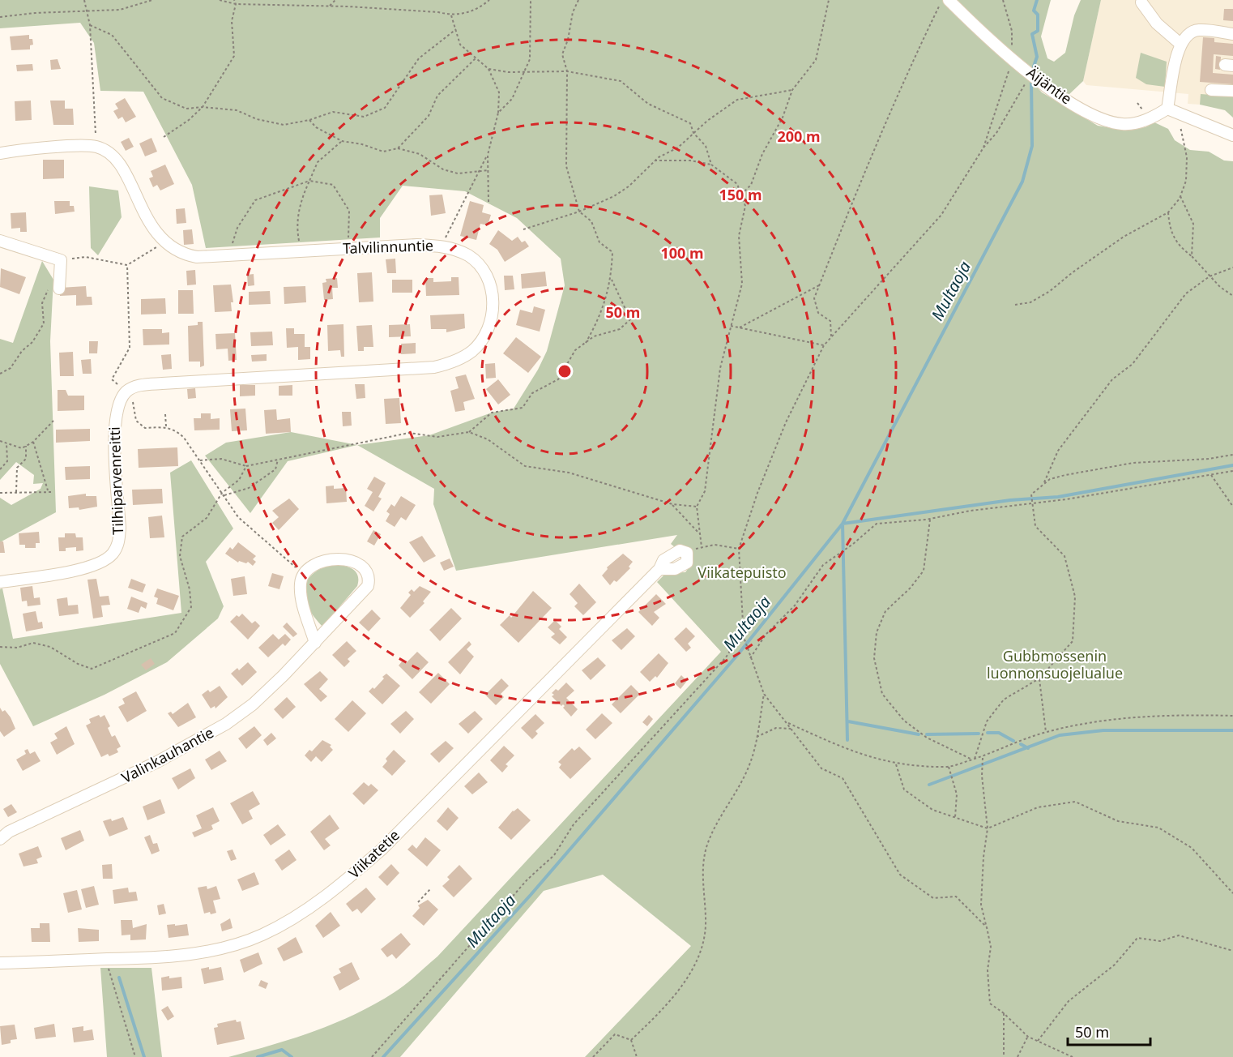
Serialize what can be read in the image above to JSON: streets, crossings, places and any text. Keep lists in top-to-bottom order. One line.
{"streets":{"street":["Äijäntie","Talvilinnuntie","Tilhiparvenreitti","Valinkauhantie","Viikatetie"]},"crossings":[["Talvilinnuntie","Tilhiparvenreitti"]],"water":["Multaoja"],"parks":["Viikatepuisto","Gubbmossenin luonnonsuojelualue"],"scale_bar":"50 m","rings":["200 m","150 m","100 m","50 m"]}
